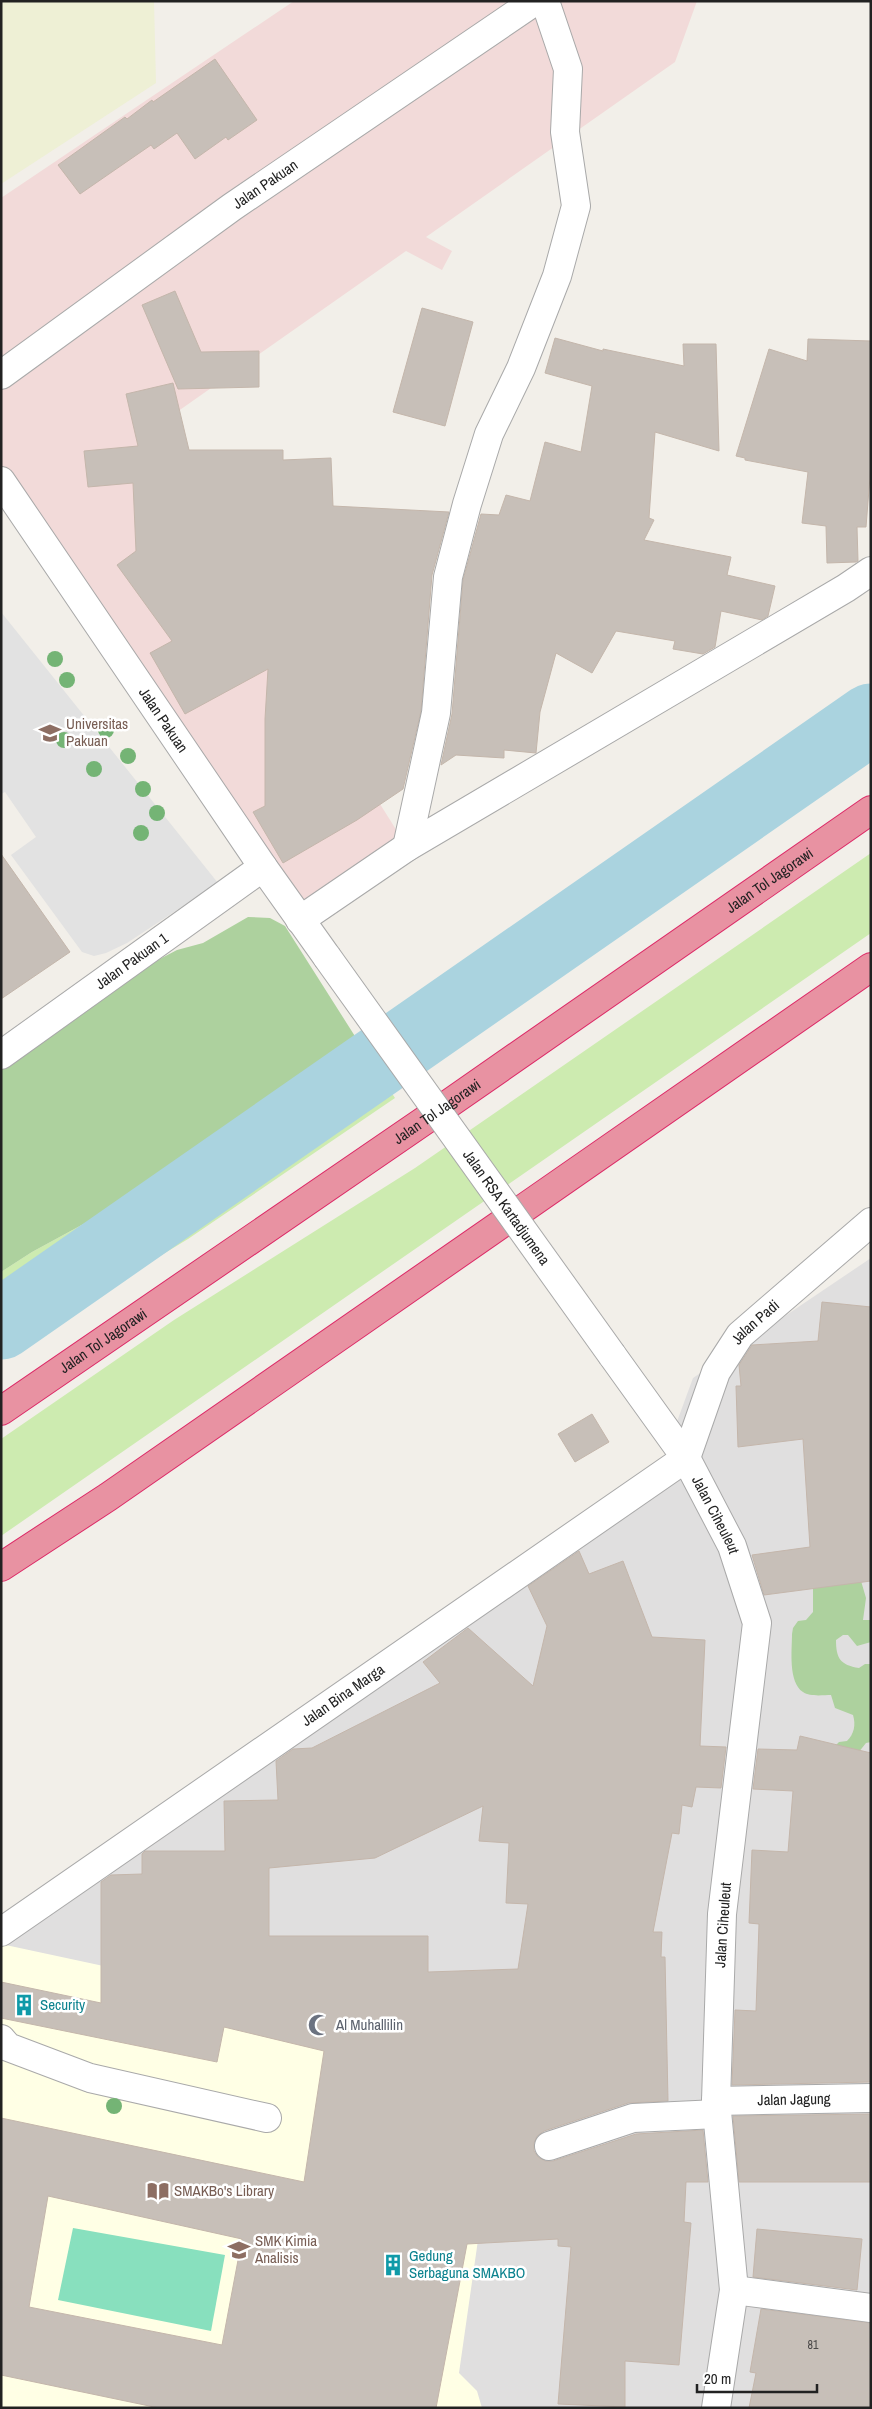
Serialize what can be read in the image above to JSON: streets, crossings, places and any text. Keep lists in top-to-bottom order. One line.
{"streets":{"highway":["Jalan Tol Jagorawi"],"street":["Jalan Pakuan","Jalan Pakuan 1","Jalan RSA Kartadjumena","Jalan Padi","Jalan Ciheuleut","Jalan Bina Marga","Jalan Jagung"]},"crossings":[["Jalan Pakuan","Jalan Pakuan 1"],["Jalan Pakuan","Jalan RSA Kartadjumena"],["Jalan RSA Kartadjumena","Jalan Padi"],["Jalan RSA Kartadjumena","Jalan Ciheuleut"],["Jalan RSA Kartadjumena","Jalan Bina Marga"],["Jalan Padi","Jalan Ciheuleut"],["Jalan Padi","Jalan Bina Marga"],["Jalan Ciheuleut","Jalan Bina Marga"],["Jalan Ciheuleut","Jalan Jagung"]],"places":{"school or university":["Universitas Pakuan","SMK Kimia Analisis"],"building":["Security","Gedung Serbaguna SMAKBO"],"mosque":["Al Muhallilin"],"library":["SMAKBo's Library"]},"house_numbers":["81"],"scale_bar":"20 m"}
